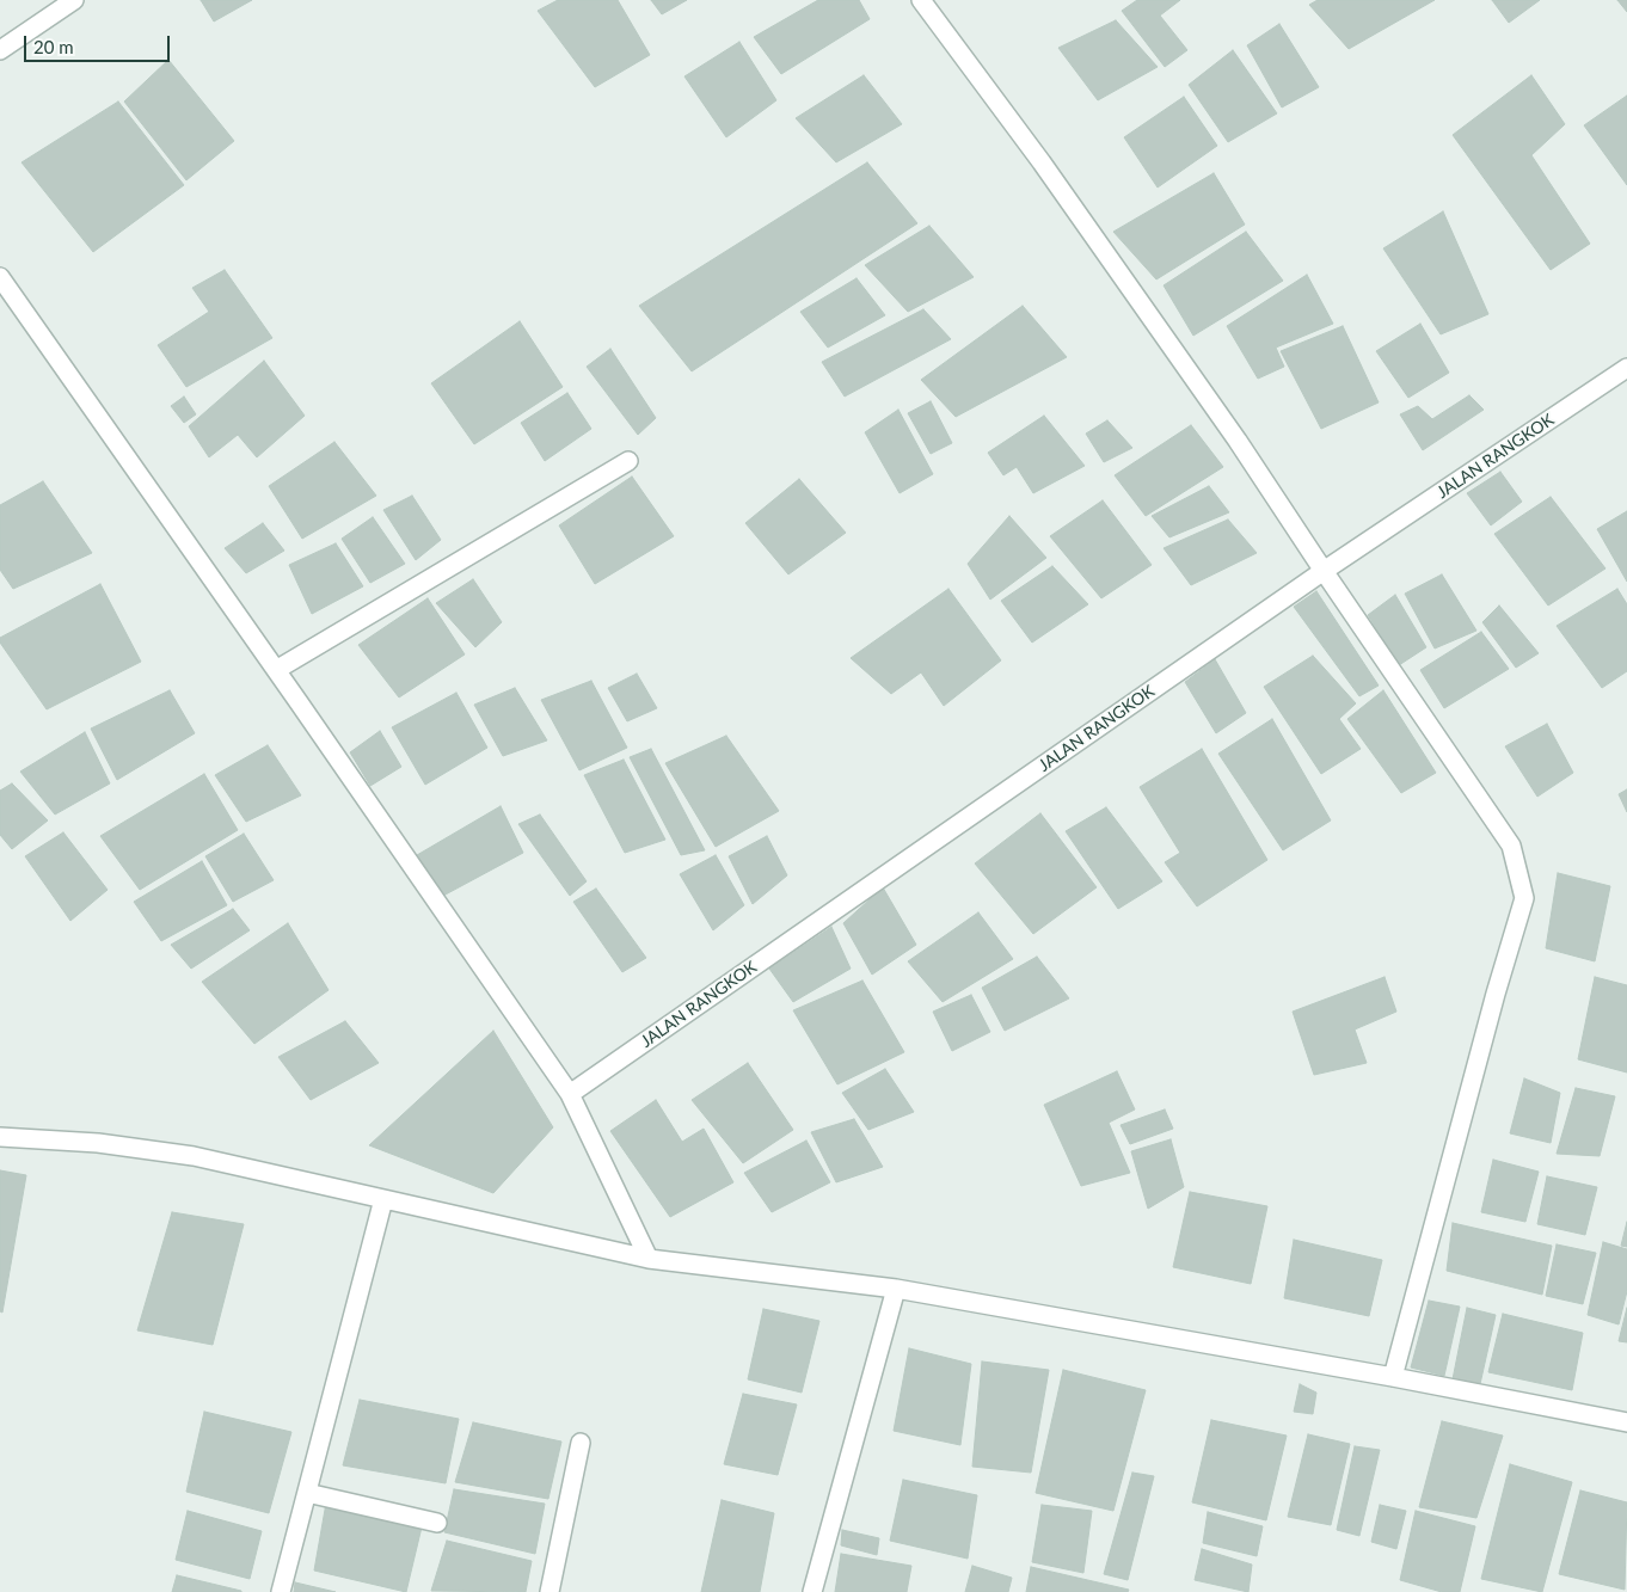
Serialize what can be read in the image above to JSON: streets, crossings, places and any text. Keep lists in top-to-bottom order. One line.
{"streets":{"street":["JALAN RANGKOK"]},"scale_bar":"20 m"}
